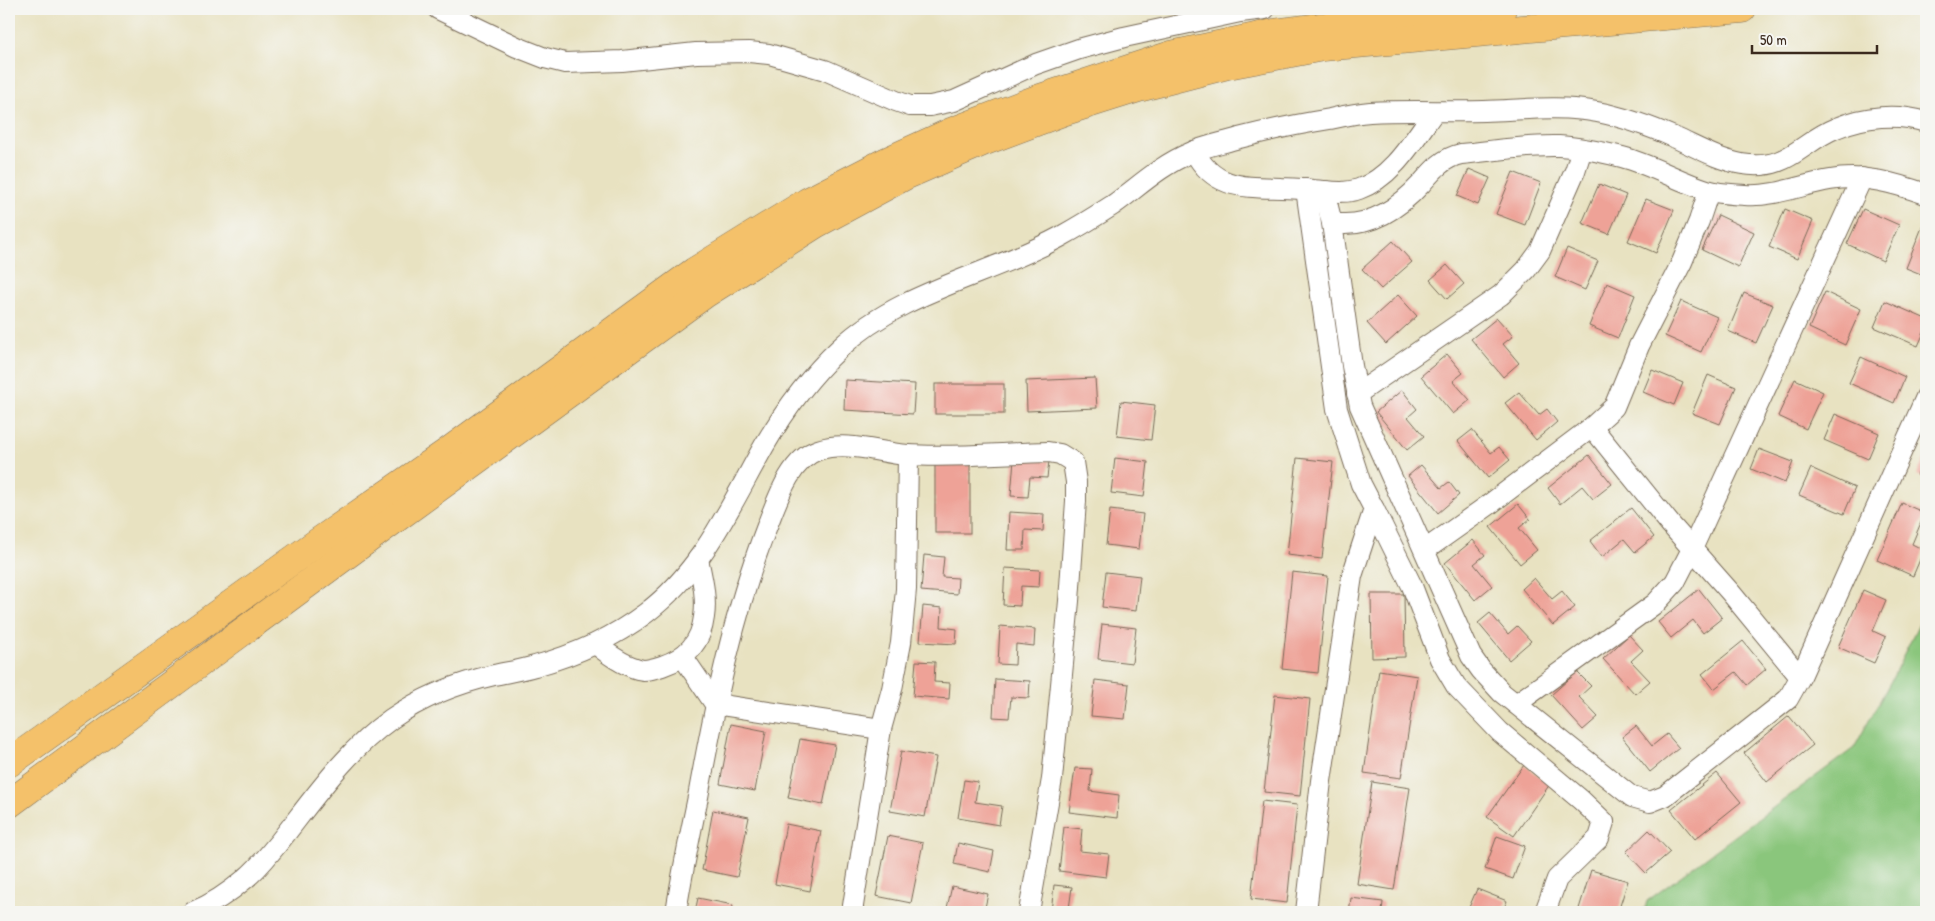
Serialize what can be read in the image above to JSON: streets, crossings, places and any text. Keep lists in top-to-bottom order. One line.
{"scale_bar":"50 m"}
